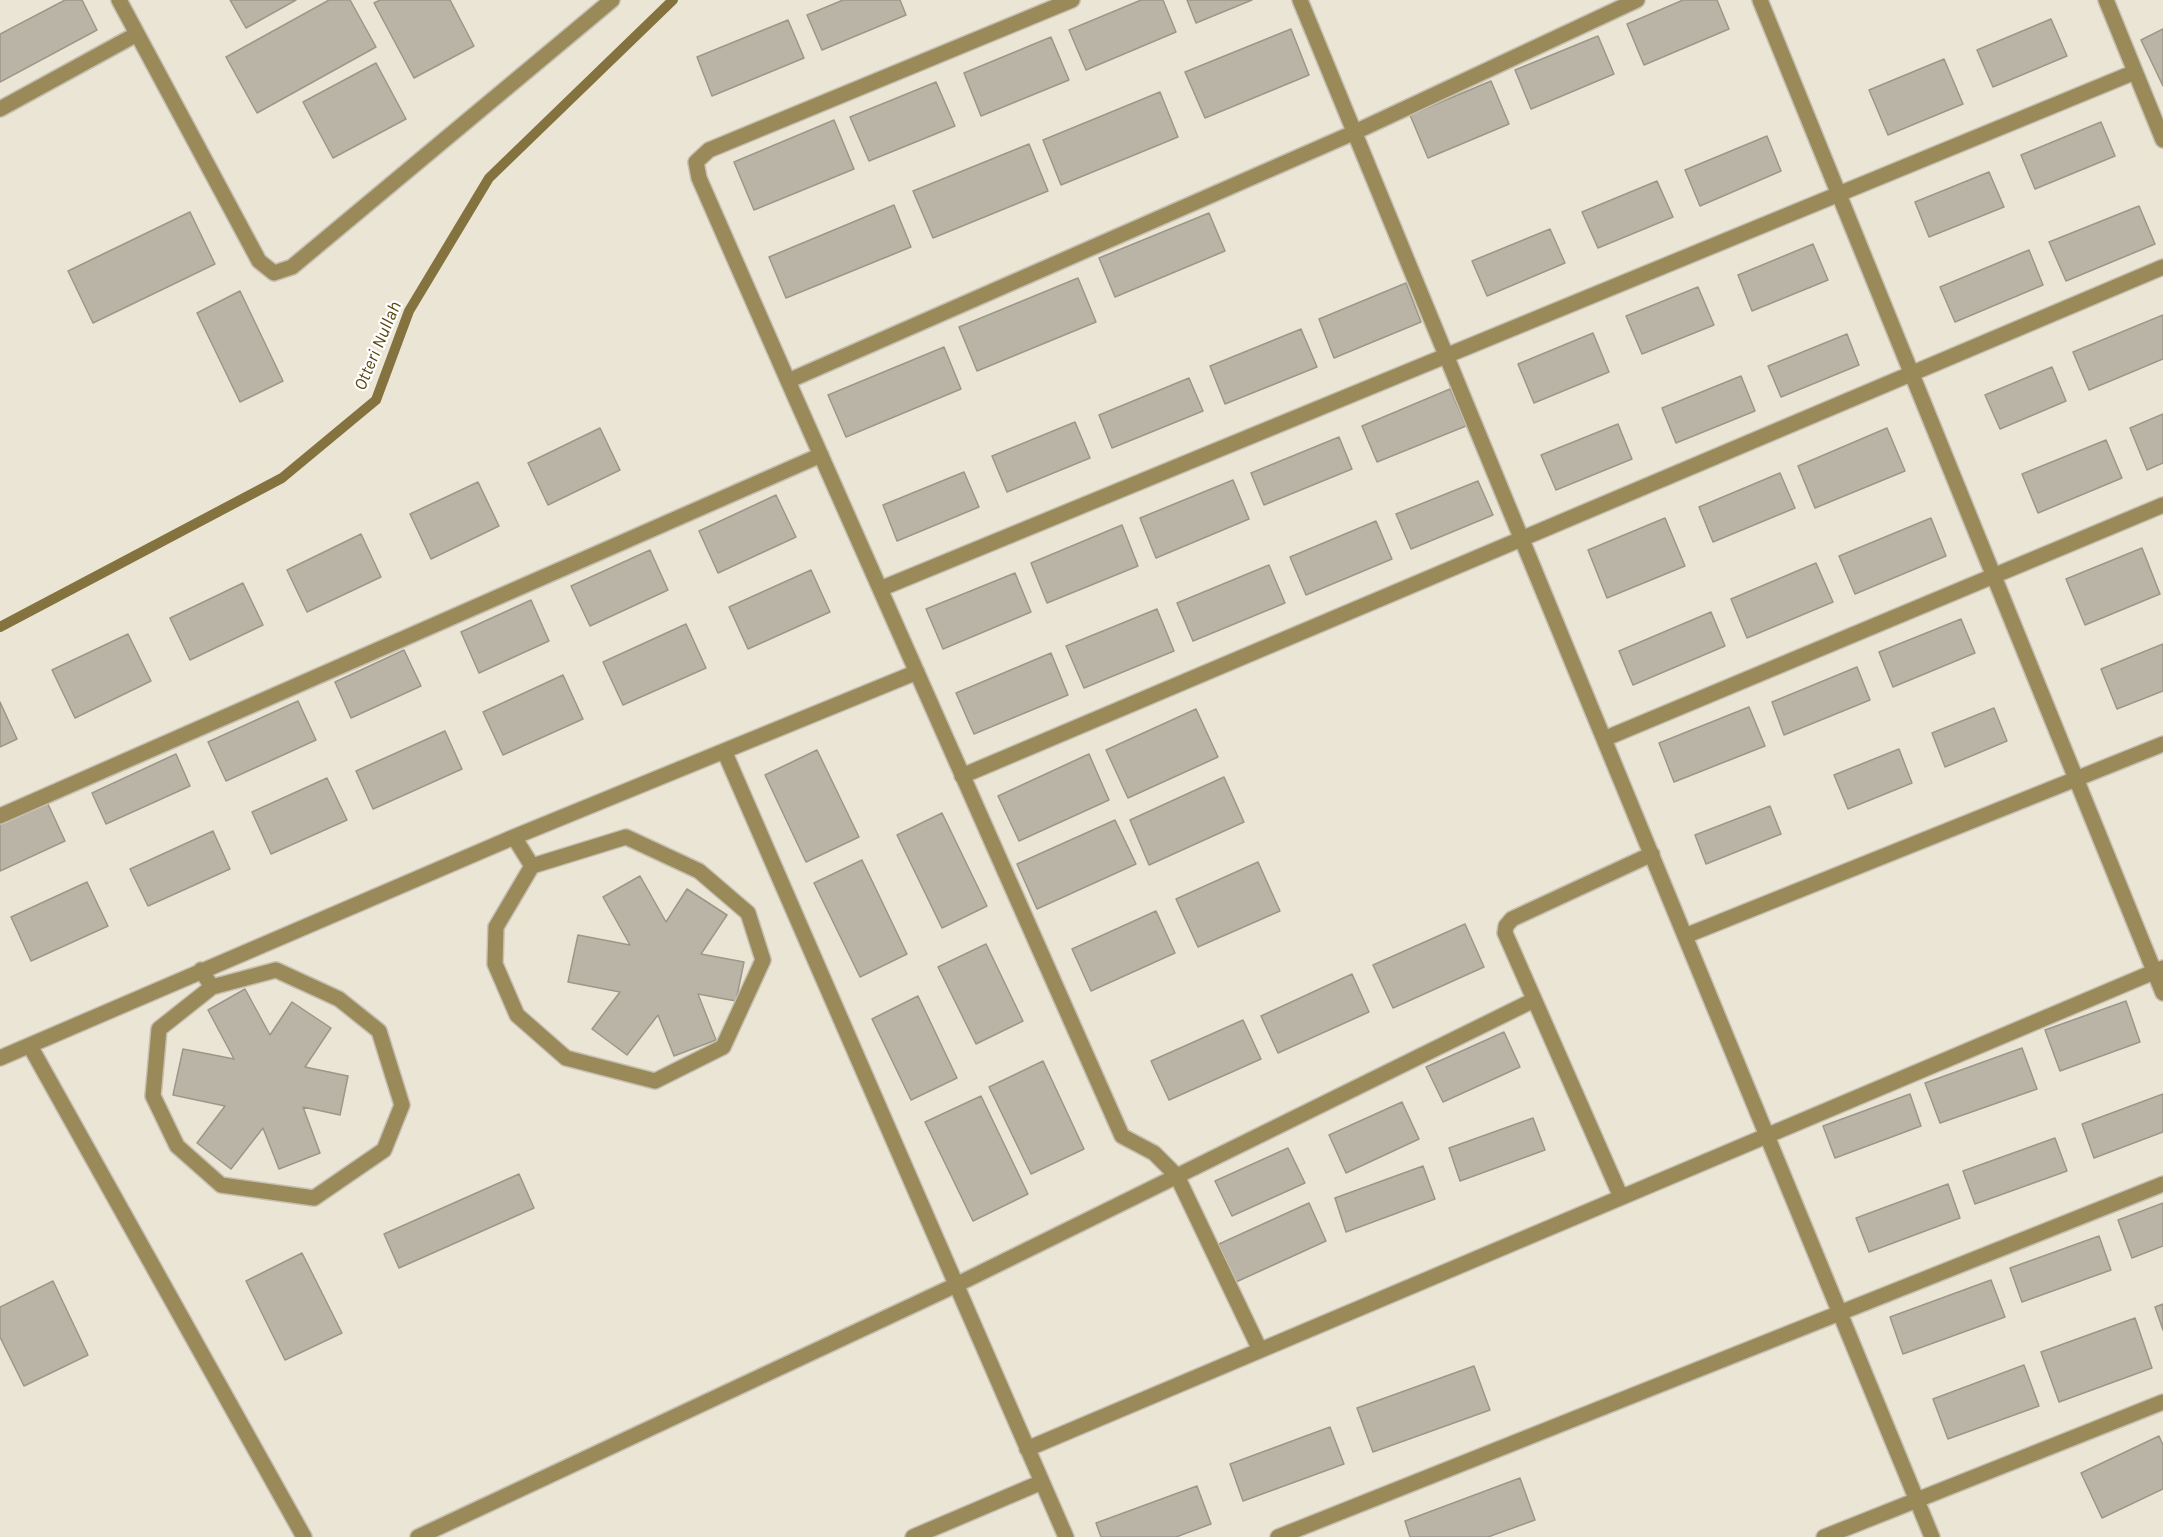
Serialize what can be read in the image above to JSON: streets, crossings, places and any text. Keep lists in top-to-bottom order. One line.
{"water":["Otteri Nullah"]}
